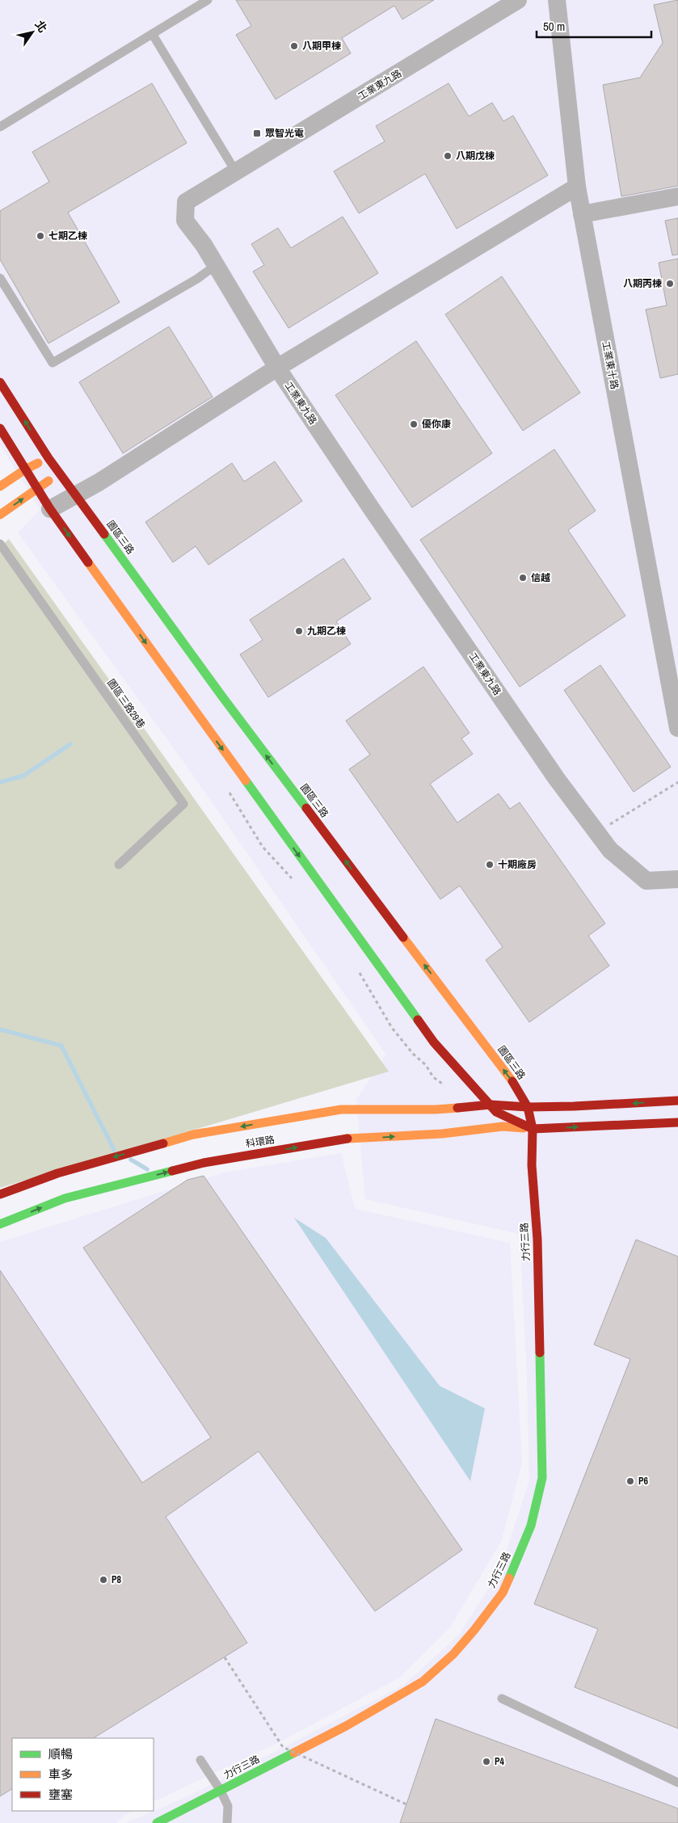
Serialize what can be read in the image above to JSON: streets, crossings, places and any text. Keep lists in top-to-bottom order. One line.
{"streets":{"street":["工業東九路","工業東十路","園區三路","科環路","力行三路"],"lane":["園區三路29巷"]},"crossings":[["園區三路","科環路"],["園區三路","力行三路"],["科環路","力行三路"]],"places":{"other":["八期甲棟","八期戊棟","七期乙棟","八期丙棟","優你康","信越","九期乙棟","十期廠房","P6","P8","P4"],"transit":["眾智光電"]},"legend":["順暢","車多","壅塞"],"scale_bar":"50 m","north":"top right"}
